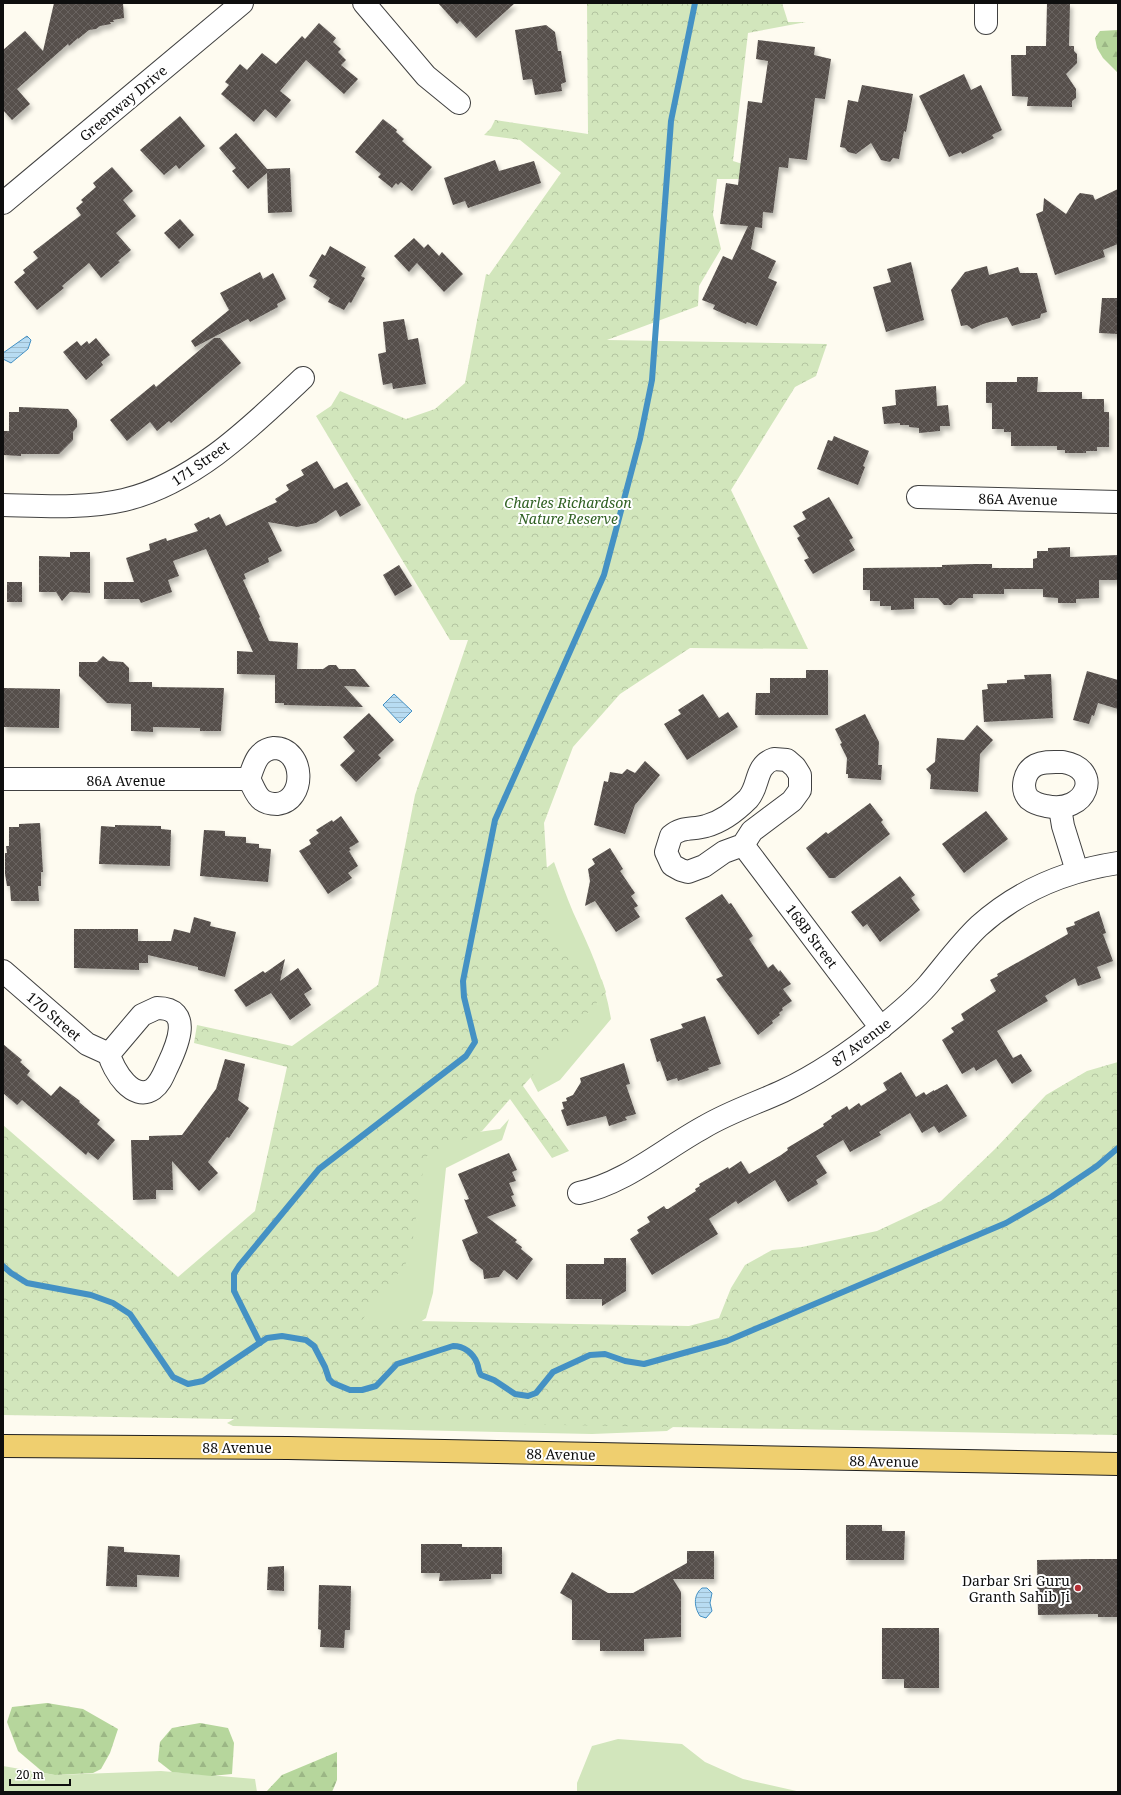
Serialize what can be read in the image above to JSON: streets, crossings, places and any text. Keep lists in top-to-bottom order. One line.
{"streets":{"main road":["88 Avenue"],"street":["Greenway Drive","171 Street","86A Avenue","168B Street","170 Street","87 Avenue"]},"crossings":[["168B Street","87 Avenue"]],"parks":["Charles Richardson Nature Reserve"],"places":["Darbar Sri Guru Granth Sahib Ji"],"scale_bar":"20 m"}
